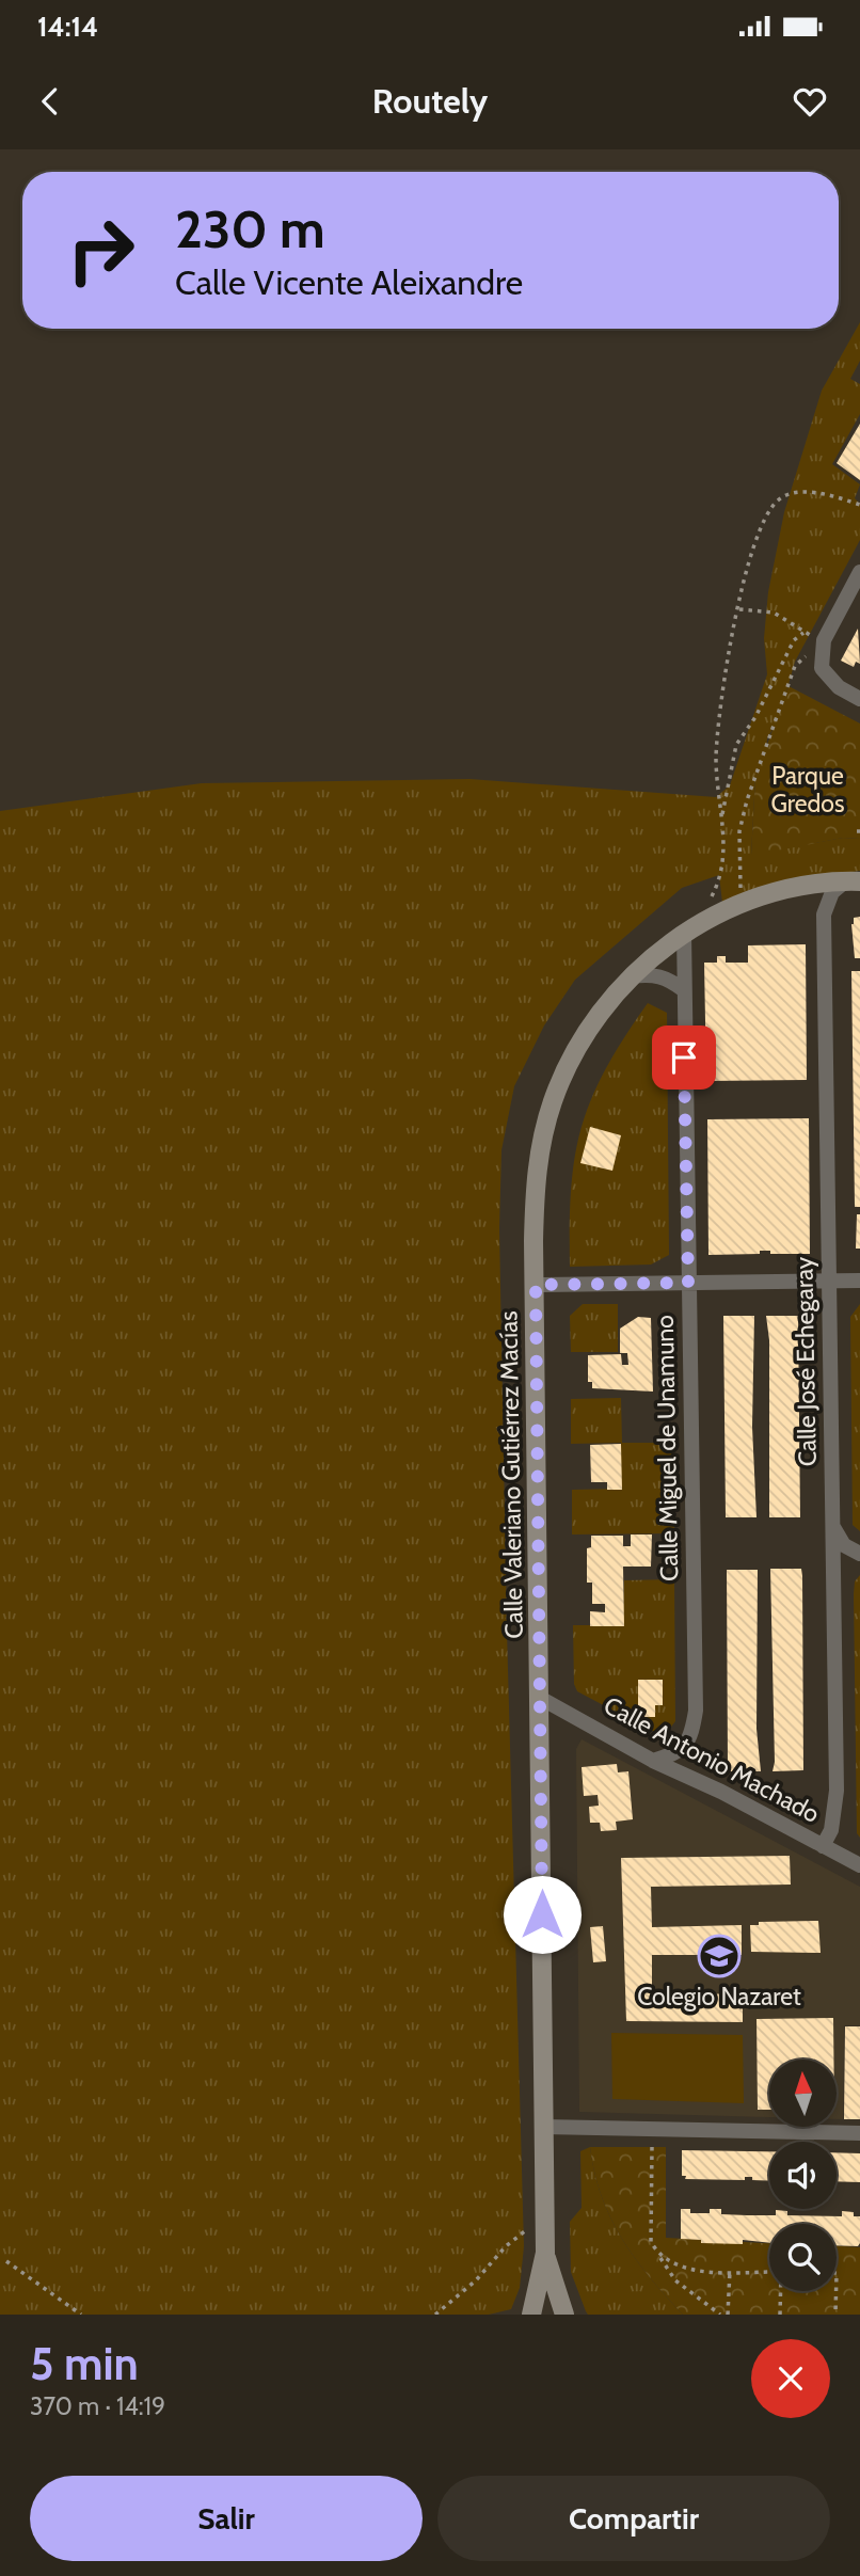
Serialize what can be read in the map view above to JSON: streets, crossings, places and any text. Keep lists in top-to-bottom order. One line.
{"streets":{"main road":["Calle Valeriano Gutiérrez Macías"],"street":["Calle José Echegaray","Calle Miguel de Unamuno","Calle Antonio Machado"]},"crossings":[["Calle José Echegaray","Calle Valeriano Gutiérrez Macías"],["Calle José Echegaray","Calle Antonio Machado"],["Calle Miguel de Unamuno","Calle Valeriano Gutiérrez Macías"],["Calle Miguel de Unamuno","Calle Antonio Machado"],["Calle Valeriano Gutiérrez Macías","Calle Antonio Machado"]],"parks":["Parque Gredos"],"places":{"school or university":["Colegio Nazaret"]},"north":"top","page":{"status":"14:14","header":"Routely","turn":["230 m","Calle Vicente Aleixandre"],"heading":["5 min","370 m · 14:19"],"buttons":["Salir","Compartir"]}}
